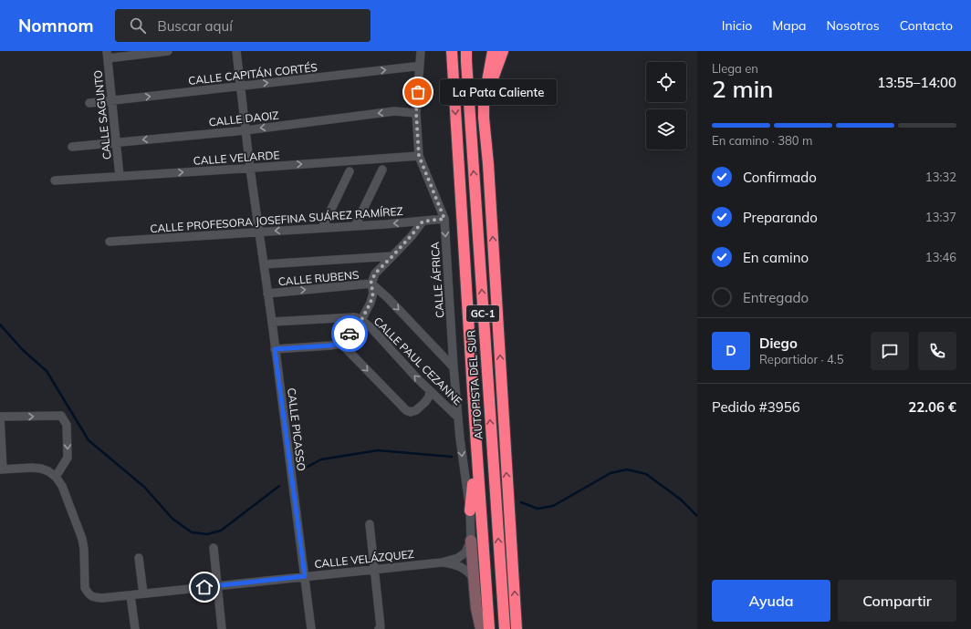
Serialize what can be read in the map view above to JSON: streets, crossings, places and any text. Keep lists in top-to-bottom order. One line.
{"streets":{"highway":["GC-1","AUTOPISTA DEL SUR"],"street":["CALLE CAPITÁN CORTÉS","CALLE SAGUNTO","CALLE DAOIZ","CALLE VELARDE","CALLE PROFESORA JOSEFINA SUÁREZ RAMÍREZ","CALLE RUBENS","CALLE ÁFRICA","CALLE PAUL CEZANNE","CALLE PICASSO","CALLE VELÁZQUEZ"]},"crossings":[["CALLE CAPITÁN CORTÉS","CALLE SAGUNTO"],["CALLE CAPITÁN CORTÉS","CALLE ÁFRICA"],["CALLE CAPITÁN CORTÉS","CALLE PICASSO"],["CALLE SAGUNTO","CALLE DAOIZ"],["CALLE SAGUNTO","CALLE VELARDE"],["CALLE DAOIZ","CALLE ÁFRICA"],["CALLE DAOIZ","CALLE PICASSO"],["CALLE VELARDE","CALLE ÁFRICA"],["CALLE VELARDE","CALLE PICASSO"],["CALLE PROFESORA JOSEFINA SUÁREZ RAMÍREZ","CALLE ÁFRICA"],["CALLE PROFESORA JOSEFINA SUÁREZ RAMÍREZ","CALLE PICASSO"],["CALLE RUBENS","CALLE PICASSO"],["CALLE ÁFRICA","CALLE PAUL CEZANNE"],["CALLE ÁFRICA","CALLE VELÁZQUEZ"],["CALLE PICASSO","CALLE VELÁZQUEZ"]],"one_way":["CALLE CAPITÁN CORTÉS","CALLE DAOIZ","CALLE VELARDE","CALLE ÁFRICA"],"places":["La Pata Caliente"],"page":{"header":"Nomnom","search":"Buscar aquí","nav":["Inicio","Mapa","Nosotros","Contacto"],"heading":["2 min","Llega en","13:55–14:00"],"panel":["Diego","Repartidor · 4.5","Pedido #3956","22.06 €"],"bubble":"La Pata Caliente","bar":"En camino · 380 m","list":[["Confirmado","13:32"],["Preparando","13:37"],["En camino","13:46"],"Entregado"],"round":"D","buttons":["Ayuda","Compartir"]}}
